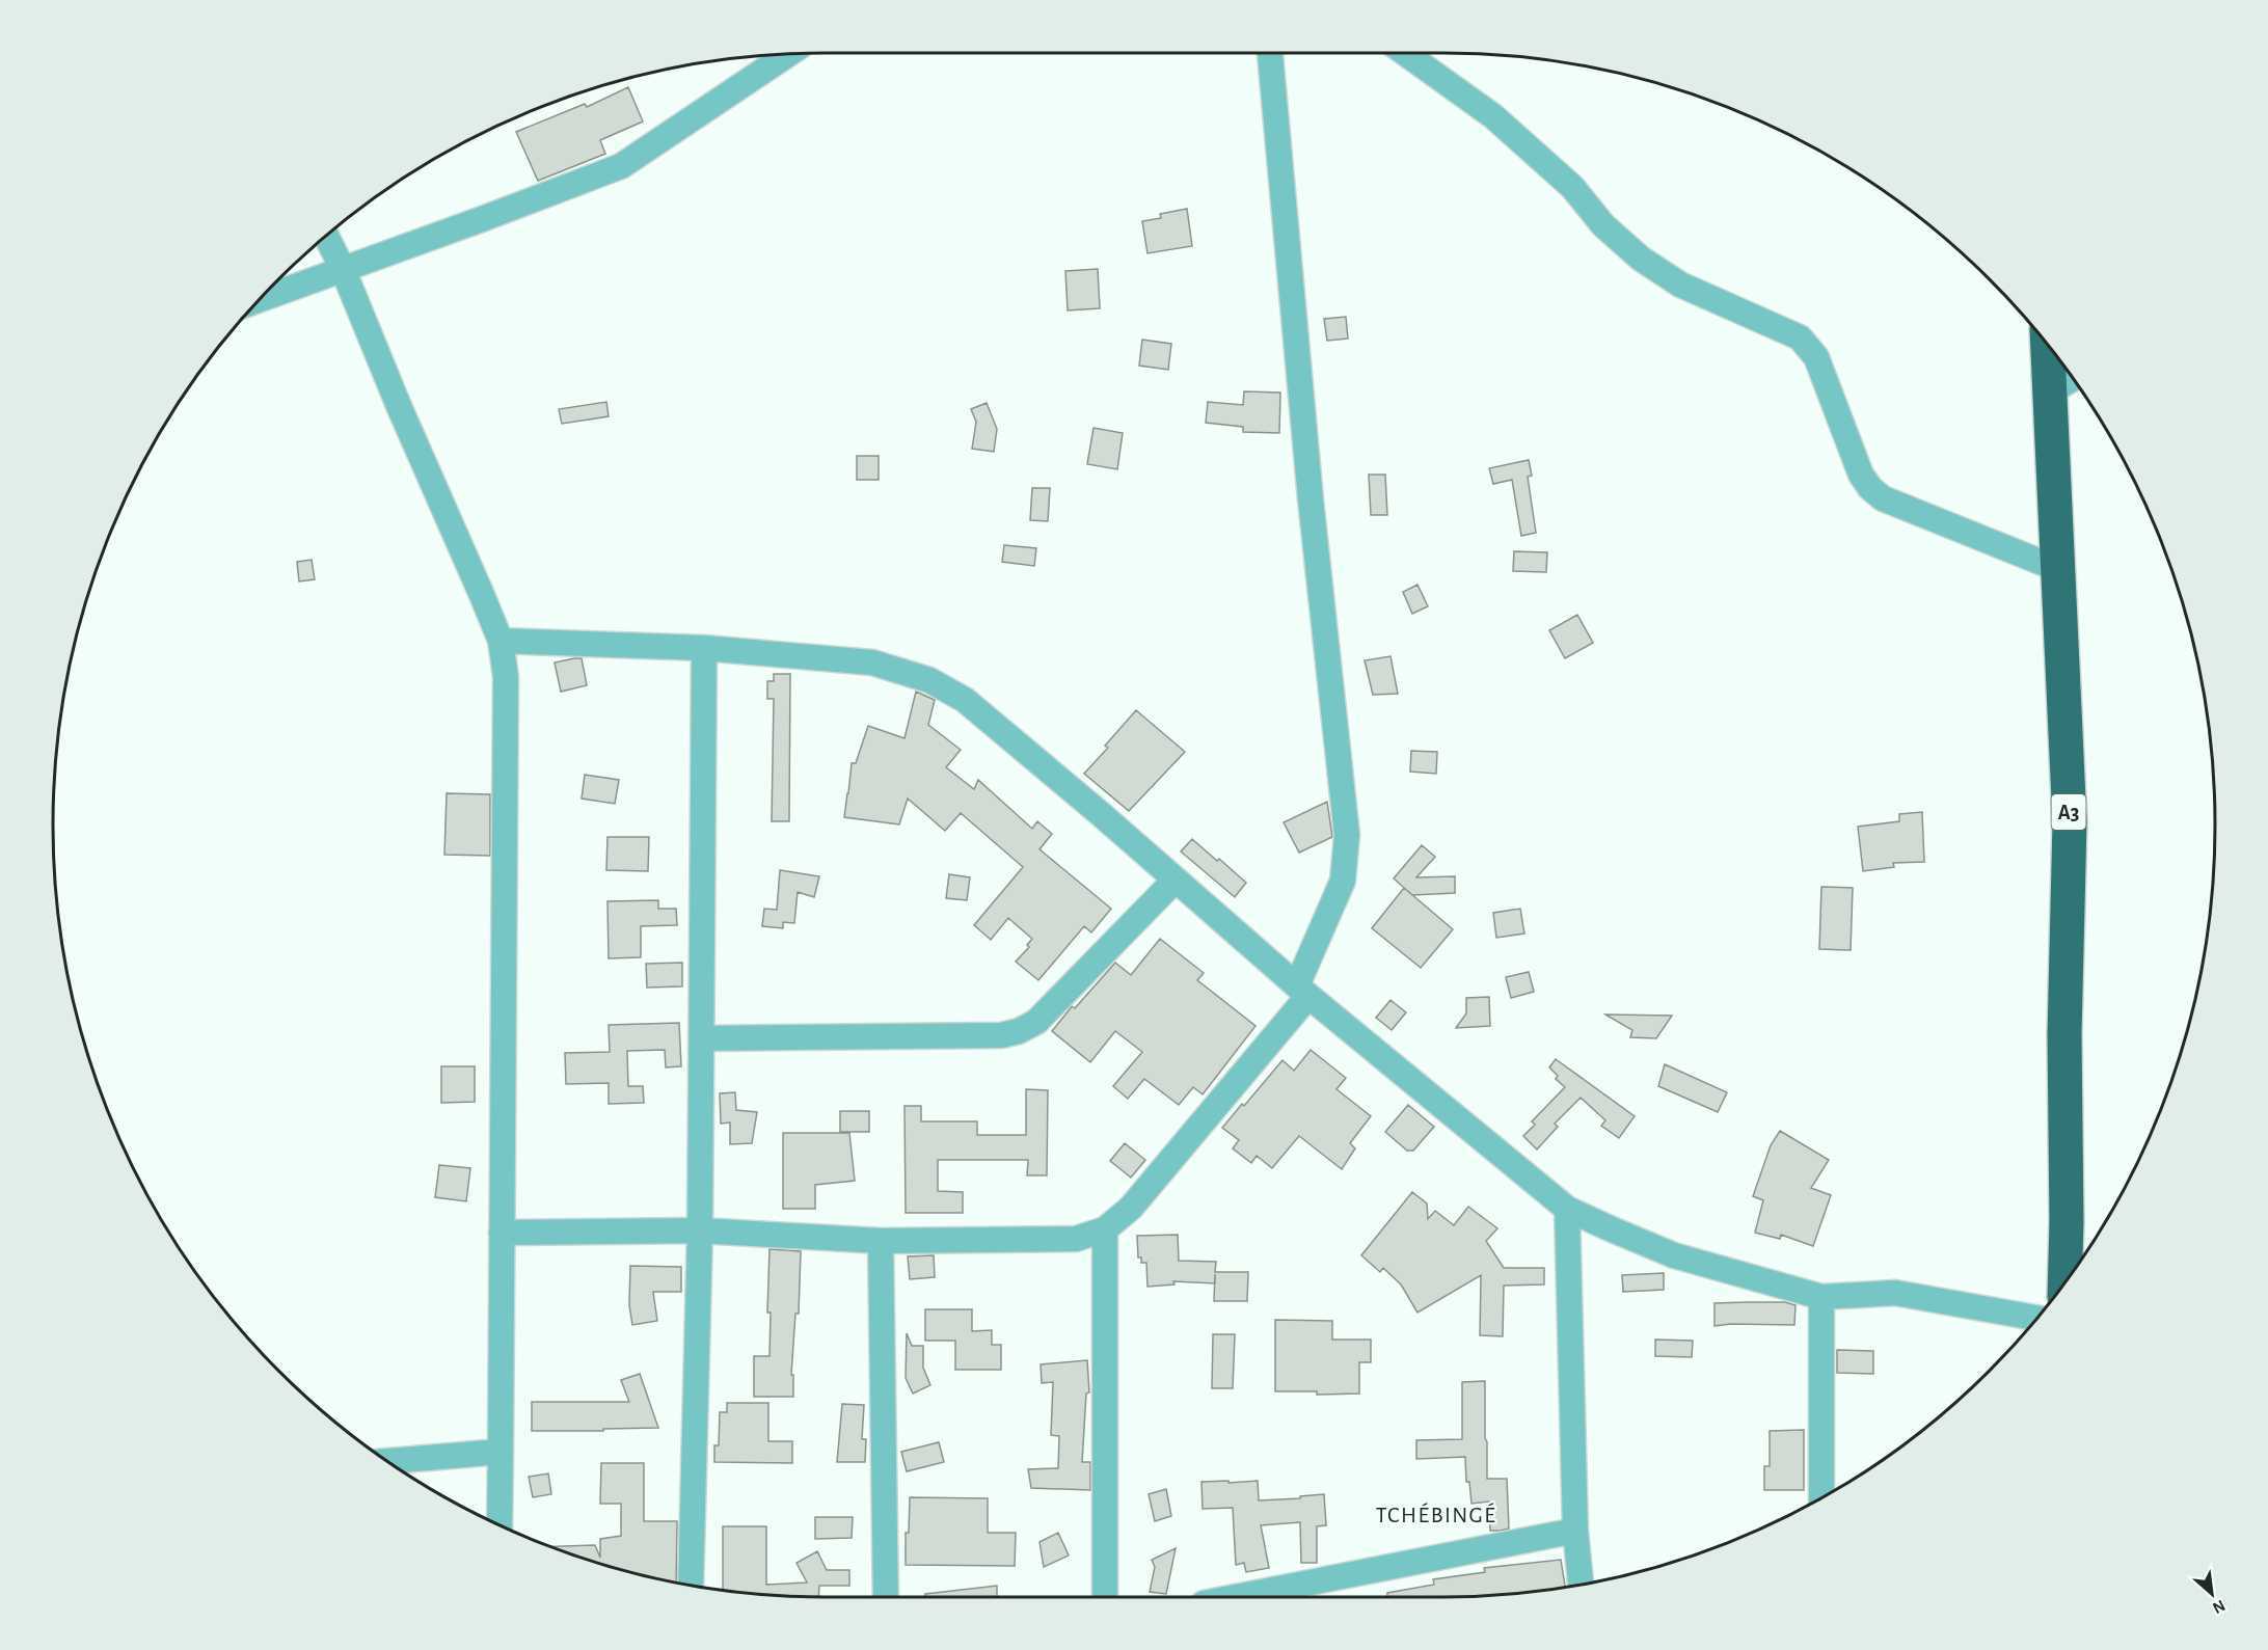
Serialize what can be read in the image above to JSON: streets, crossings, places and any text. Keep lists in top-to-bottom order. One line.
{"streets":{"highway":["A3"]},"districts":["TCHÉBINGÉ"],"north":"bottom right"}
